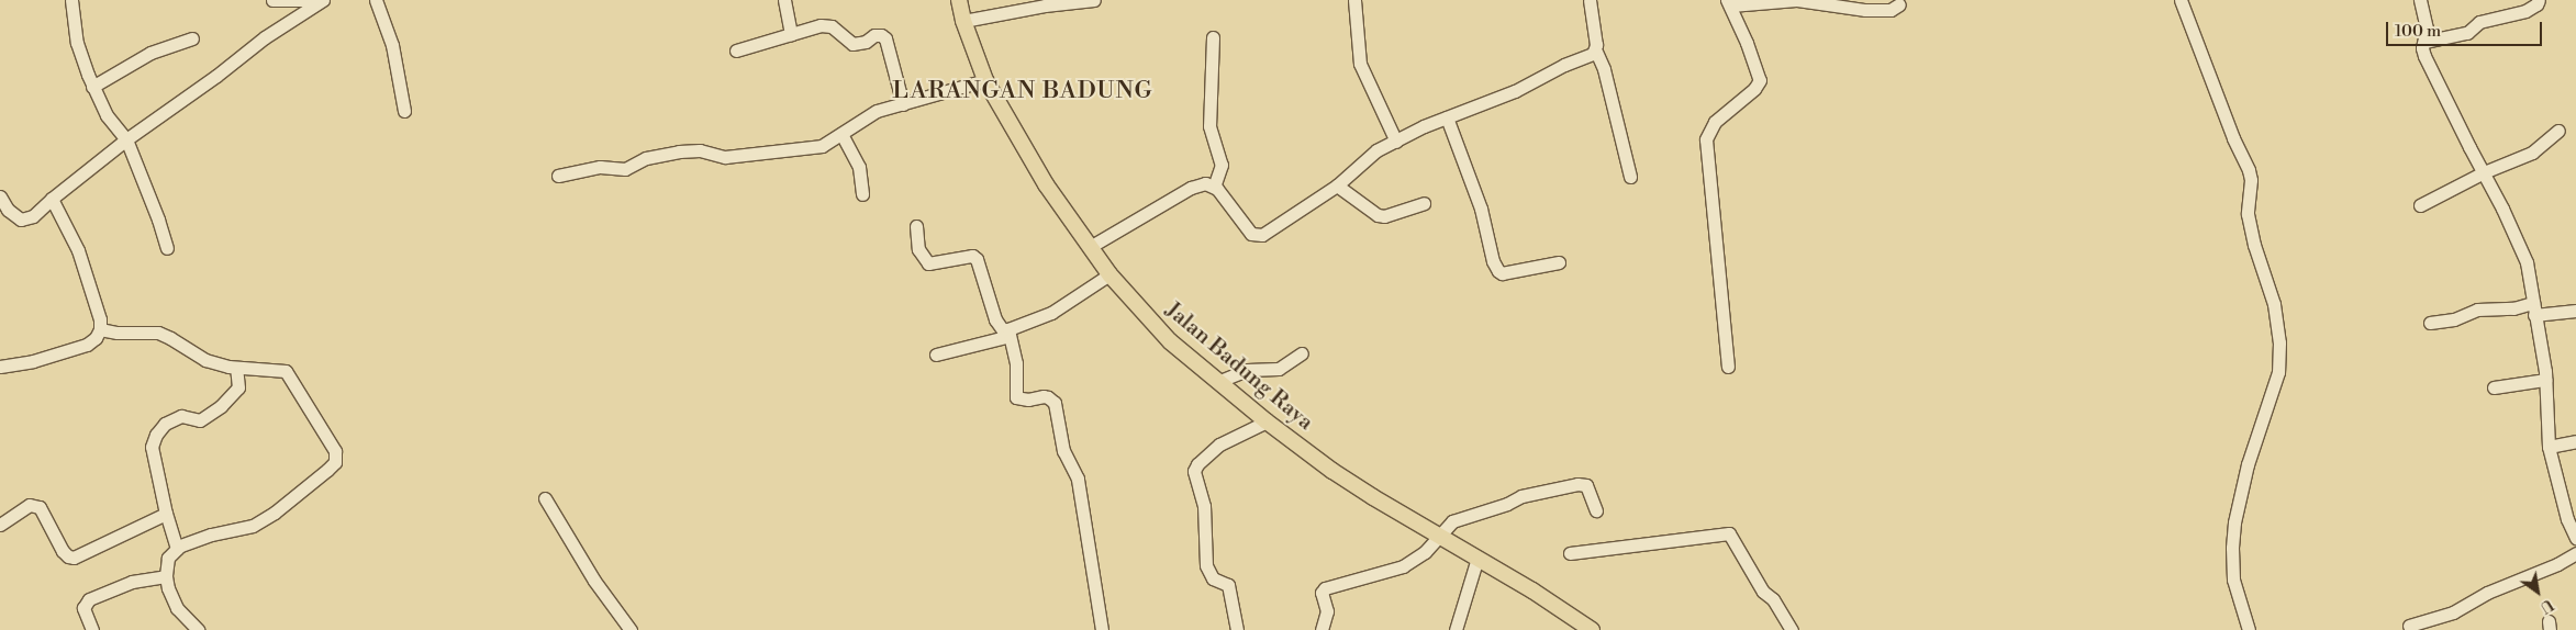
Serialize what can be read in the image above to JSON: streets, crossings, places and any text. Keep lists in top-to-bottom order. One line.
{"streets":{"main road":["Jalan Badung Raya"]},"districts":["LARANGAN BADUNG"],"scale_bar":"100 m","north":"bottom right"}
